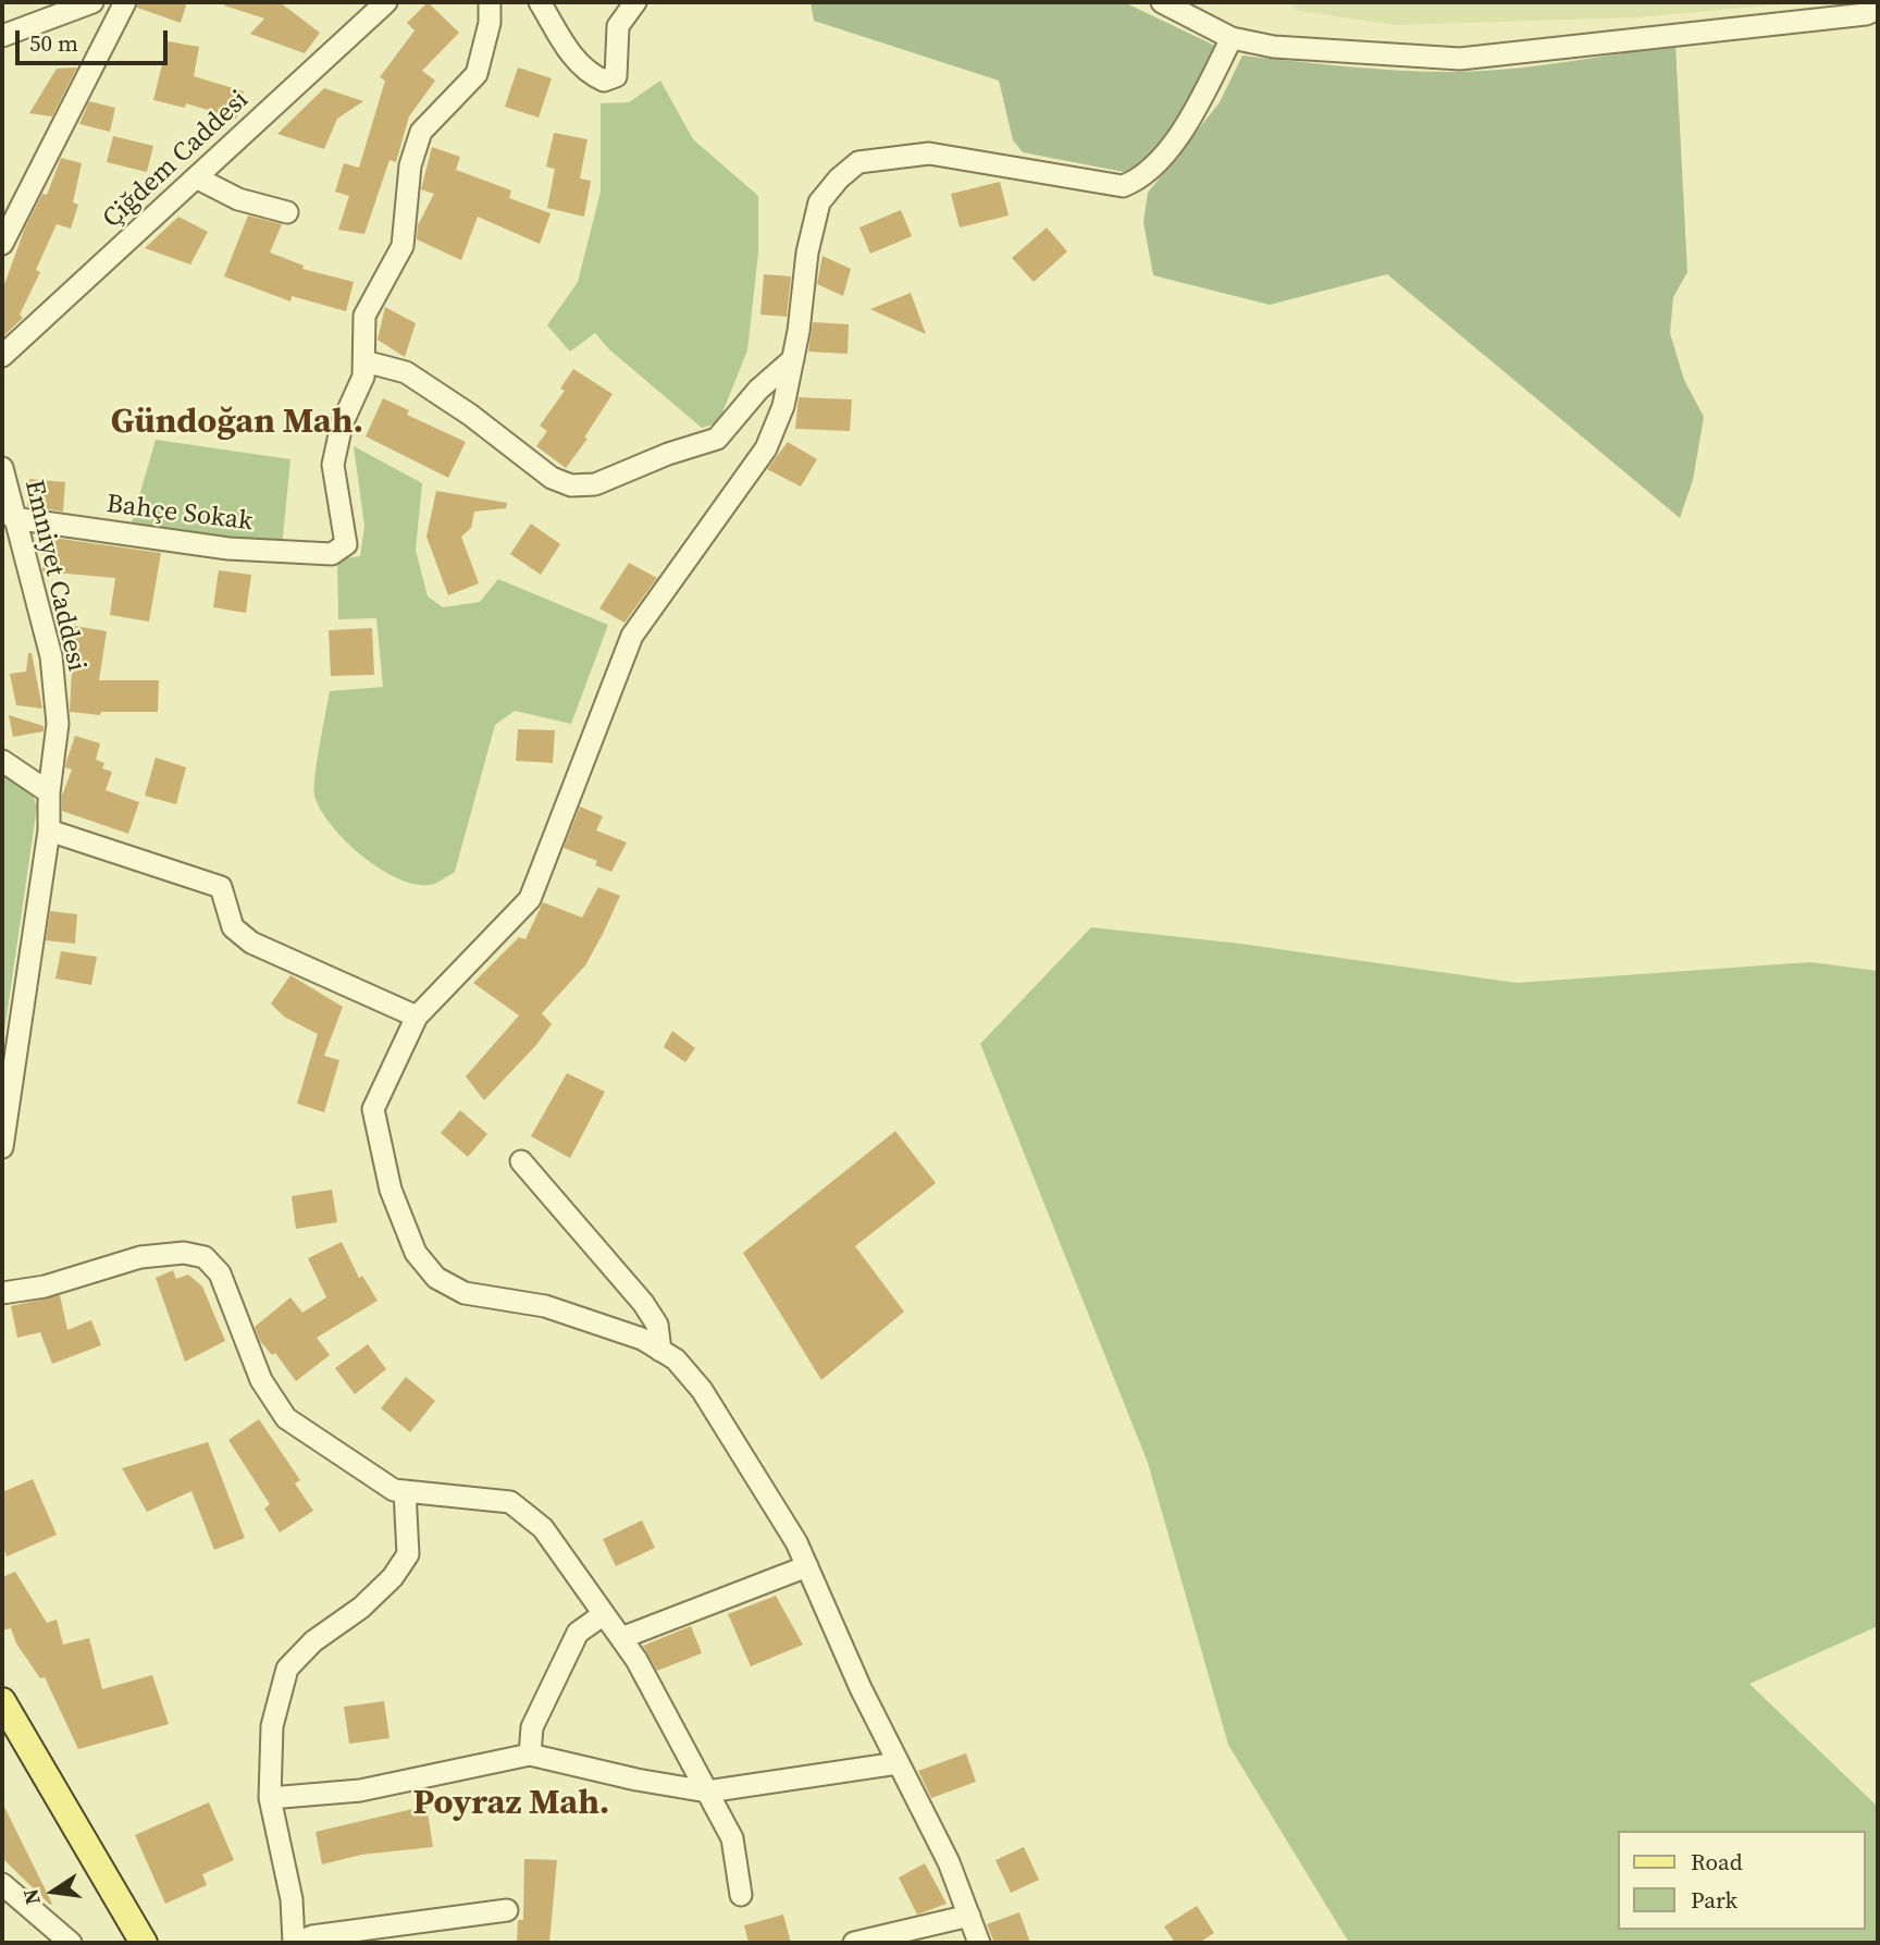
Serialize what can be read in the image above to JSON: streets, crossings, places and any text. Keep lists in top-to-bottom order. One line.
{"streets":{"street":["Çiğdem Caddesi","Bahçe Sokak","Emniyet Caddesi"]},"crossings":[["Bahçe Sokak","Emniyet Caddesi"]],"districts":["Gündoğan Mah.","Poyraz Mah."],"legend":["Road","Park"],"scale_bar":"50 m","north":"left"}
